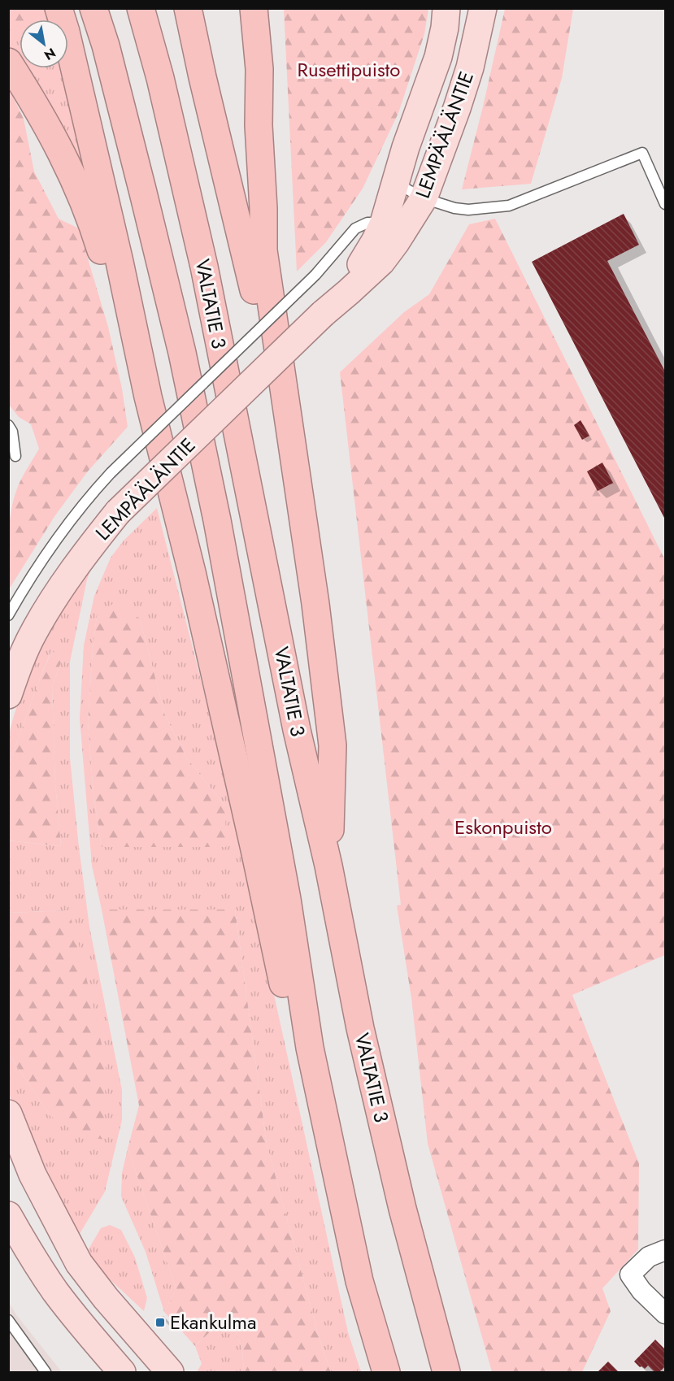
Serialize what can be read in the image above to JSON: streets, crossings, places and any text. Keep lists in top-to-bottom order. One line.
{"streets":{"highway":["VALTATIE 3"],"main road":["LEMPÄÄLÄNTIE"]},"parks":["Rusettipuisto","Eskonpuisto"],"places":{"transit":["Ekankulma"]},"north":"bottom right"}
